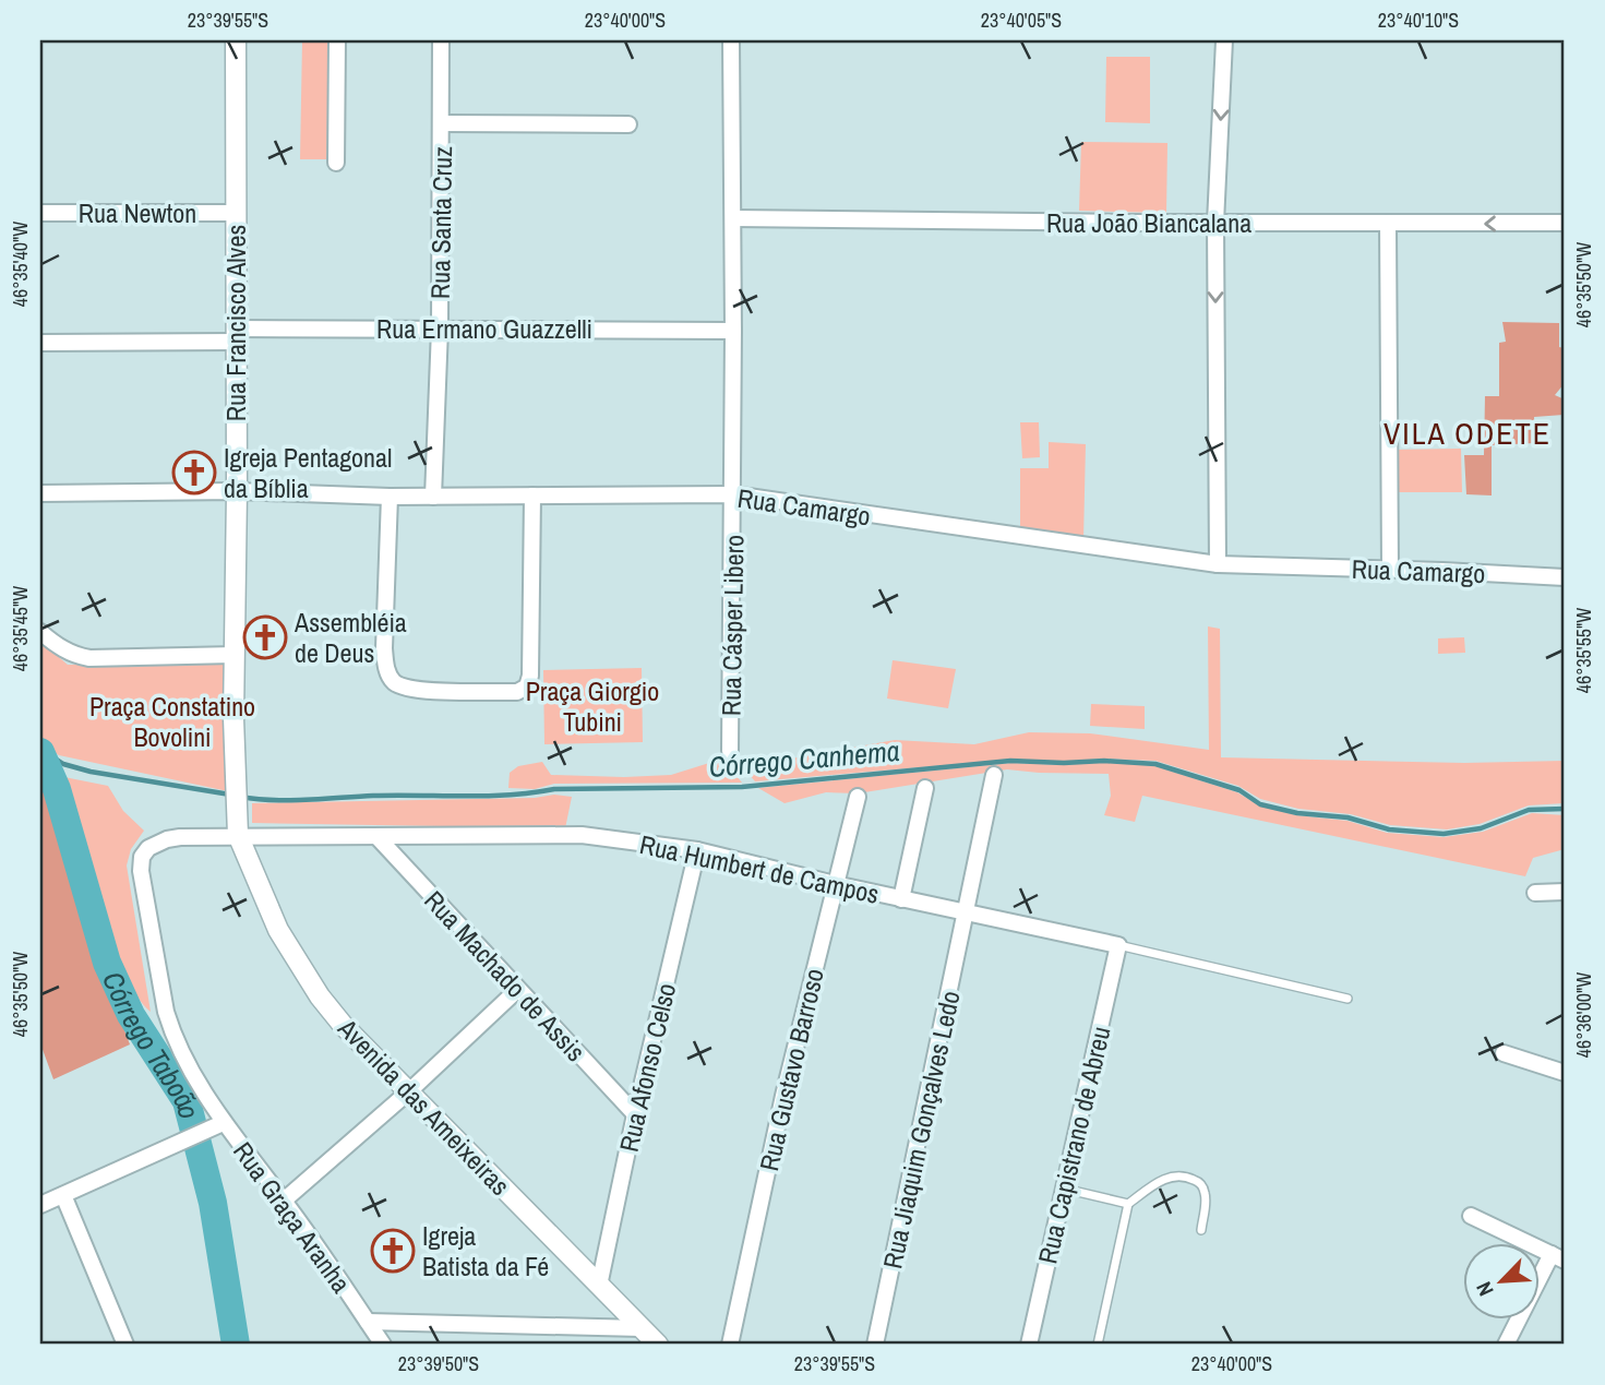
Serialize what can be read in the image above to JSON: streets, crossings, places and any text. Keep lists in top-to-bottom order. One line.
{"streets":{"street":["Rua Newton","Rua Santa Cruz","Rua João Biancalana","Rua Francisco Alves","Rua Ermano Guazzelli","Rua Camargo","Rua Cásper Libero","Rua Humbert de Campos","Rua Machado de Assis","Rua Afonso Celso","Rua Gustavo Barroso","Avenida das Ameixeiras","Rua Jiaquim Gonçalves Ledo","Rua Capistrano de Abreu","Rua Graça Aranha"]},"crossings":[["Rua Newton","Rua Francisco Alves"],["Rua Santa Cruz","Rua Ermano Guazzelli"],["Rua Santa Cruz","Rua Camargo"],["Rua João Biancalana","Rua Cásper Libero"],["Rua Francisco Alves","Rua Ermano Guazzelli"],["Rua Francisco Alves","Rua Camargo"],["Rua Francisco Alves","Rua Humbert de Campos"],["Rua Francisco Alves","Avenida das Ameixeiras"],["Rua Ermano Guazzelli","Rua Cásper Libero"],["Rua Camargo","Rua Cásper Libero"],["Rua Humbert de Campos","Rua Machado de Assis"],["Rua Humbert de Campos","Rua Afonso Celso"],["Rua Humbert de Campos","Rua Gustavo Barroso"],["Rua Humbert de Campos","Avenida das Ameixeiras"],["Rua Humbert de Campos","Rua Jiaquim Gonçalves Ledo"],["Rua Humbert de Campos","Rua Capistrano de Abreu"],["Rua Humbert de Campos","Rua Graça Aranha"],["Rua Machado de Assis","Rua Afonso Celso"],["Rua Afonso Celso","Avenida das Ameixeiras"]],"districts":["VILA ODETE"],"water":["Córrego Canhema","Córrego Taboão"],"parks":["Praça Giorgio Tubini","Praça Constatino Bovolini"],"places":{"church":["Igreja Pentagonal da Bíblia","Assembléia de Deus","Igreja Batista da Fé"]},"north":"bottom left","coordinates":["23°39'55\"S","23°40'00\"S","23°40'05\"S","23°40'10\"S","46°35'40\"W","46°35'50\"W","46°35'45\"W","46°35'55\"W","46°36'00\"W","23°39'50\"S"]}
